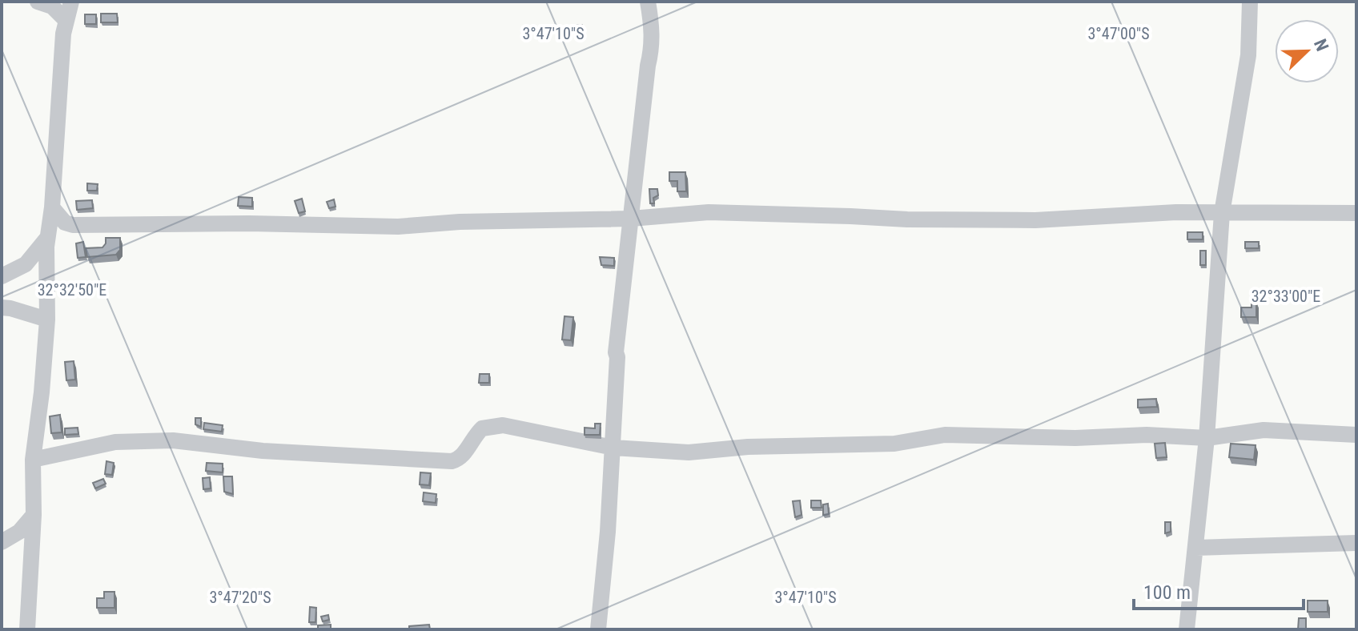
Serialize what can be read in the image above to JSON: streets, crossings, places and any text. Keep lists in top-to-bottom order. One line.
{"scale_bar":"100 m","north":"top right","coordinates":["3°47'10\"S","3°47'00\"S","32°32'50\"E","32°33'00\"E","3°47'20\"S"]}
